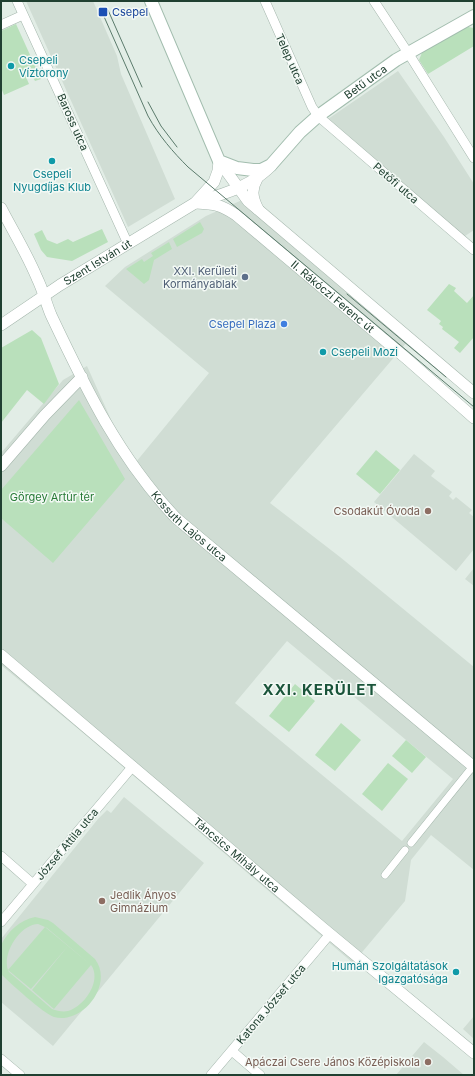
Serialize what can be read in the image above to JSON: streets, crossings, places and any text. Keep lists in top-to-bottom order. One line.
{"streets":{"main road":["Betű utca","II. Rákóczi Ferenc út"],"street":["Telep utca","Baross utca","Petőfi utca","Szent István út","Kossuth Lajos utca","József Attila utca","Táncsics Mihály utca","Katona József utca"]},"crossings":[["Telep utca","Betű utca"],["Telep utca","Petőfi utca"],["Betű utca","Petőfi utca"],["Betű utca","Szent István út"],["Betű utca","II. Rákóczi Ferenc út"],["Baross utca","Szent István út"],["Szent István út","II. Rákóczi Ferenc út"],["Szent István út","Kossuth Lajos utca"],["József Attila utca","Táncsics Mihály utca"],["Táncsics Mihály utca","Katona József utca"]],"districts":["XXI. KERÜLET"],"parks":["Görgey Artúr tér"],"places":{"transit":["Csepel"],"other":["Csepeli Víztorony","Csepeli Nyugdíjas Klub","XXI. Kerületi Kormányablak","Csepel Plaza","Csepeli Mozi","Csodakút Óvoda","Jedlik Ányos Gimnázium","Humán Szolgáltatások Igazgatósága","Apáczai Csere János Középiskola"]}}
